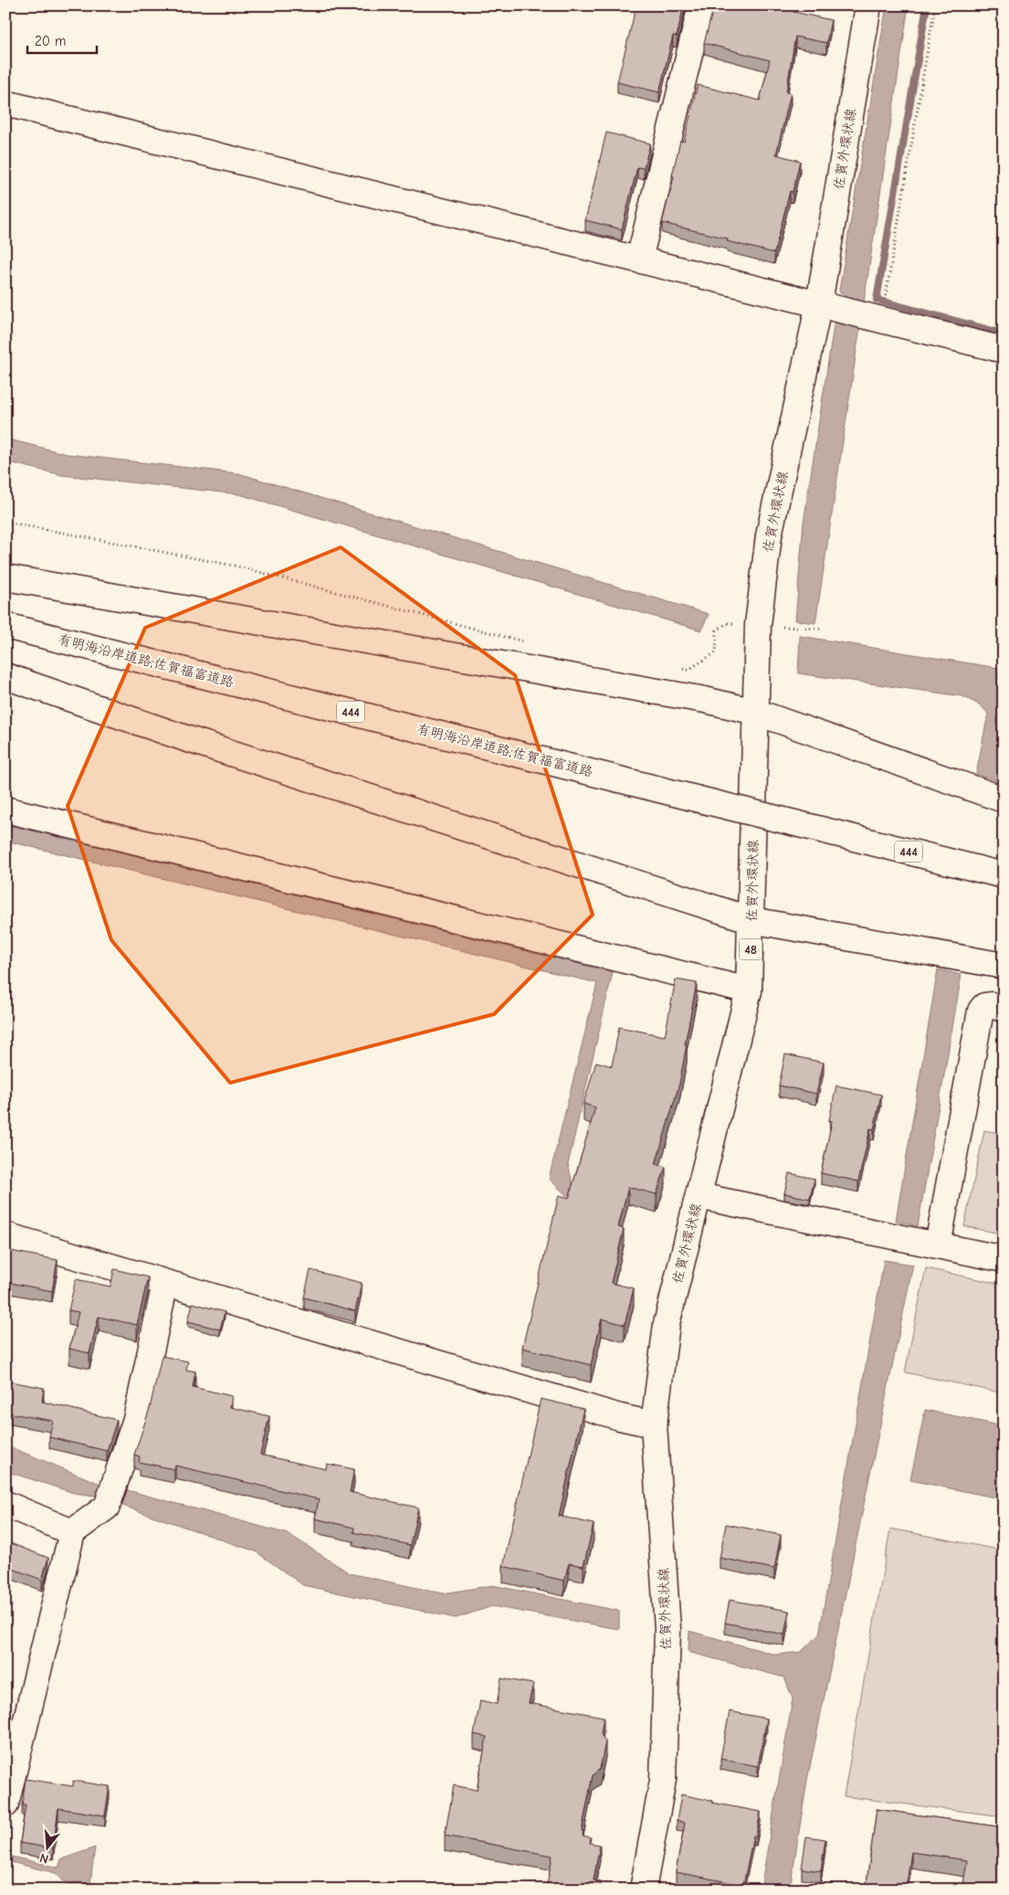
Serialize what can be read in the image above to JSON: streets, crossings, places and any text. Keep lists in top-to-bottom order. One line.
{"streets":{"main road":["佐賀外環状線","有明海沿岸道路;佐賀福富道路","444","48"]},"scale_bar":"20 m","north":"bottom"}
